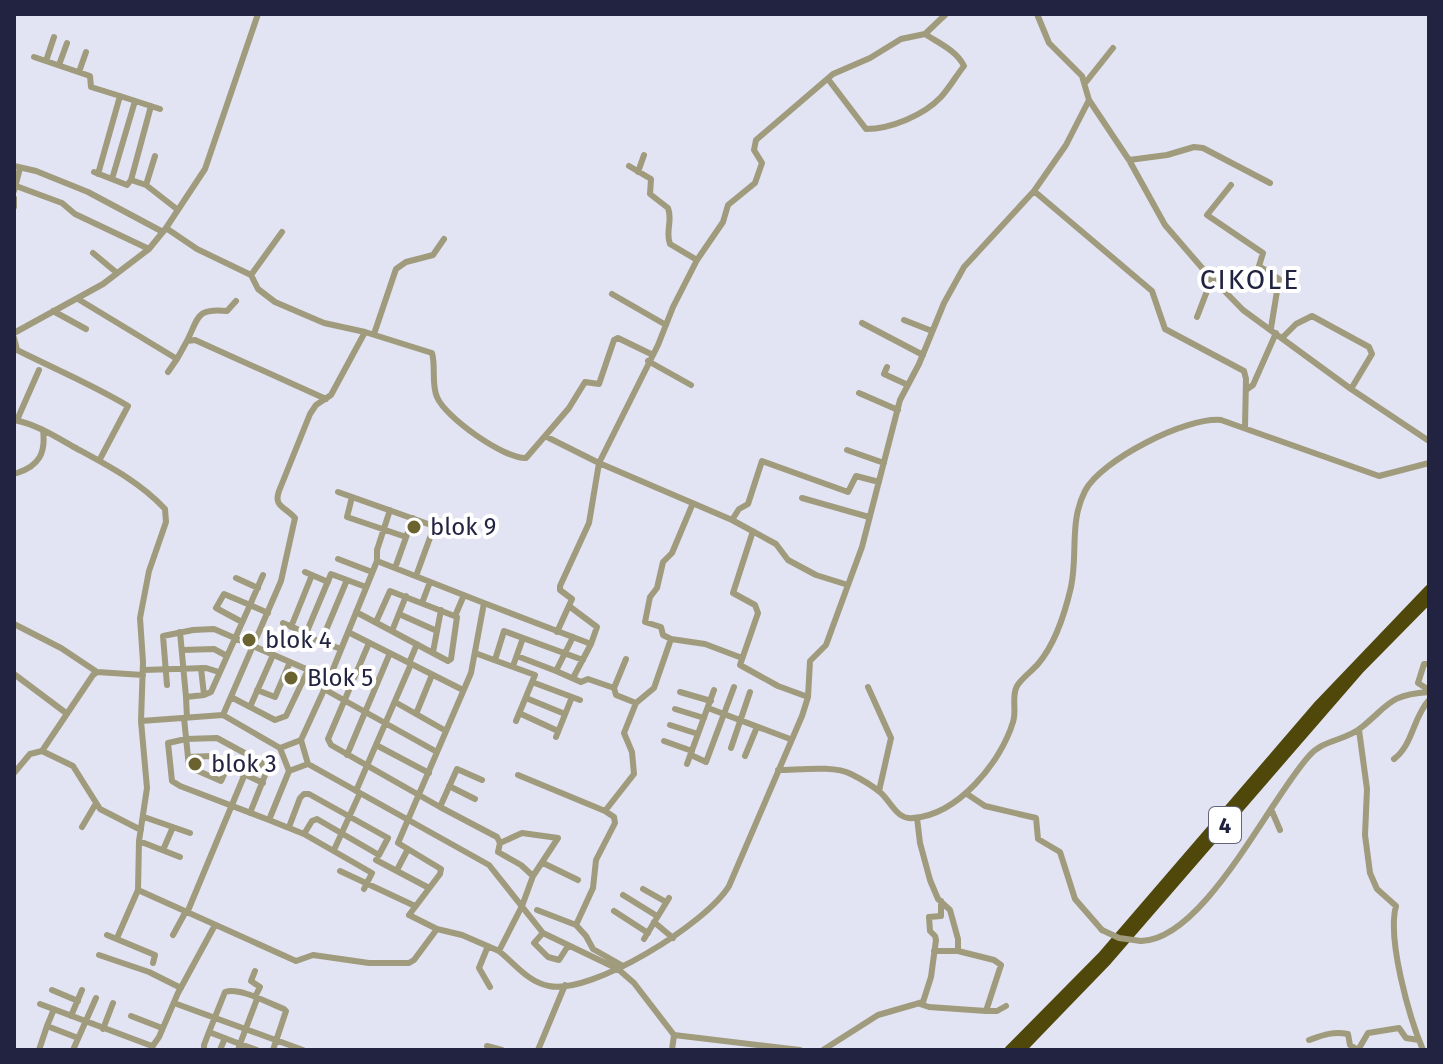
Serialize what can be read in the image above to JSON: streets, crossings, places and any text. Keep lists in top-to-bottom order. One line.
{"streets":{"highway":["4"]},"districts":["CIKOLE"],"places":["blok 9","blok 4","Blok 5","blok 3"]}
